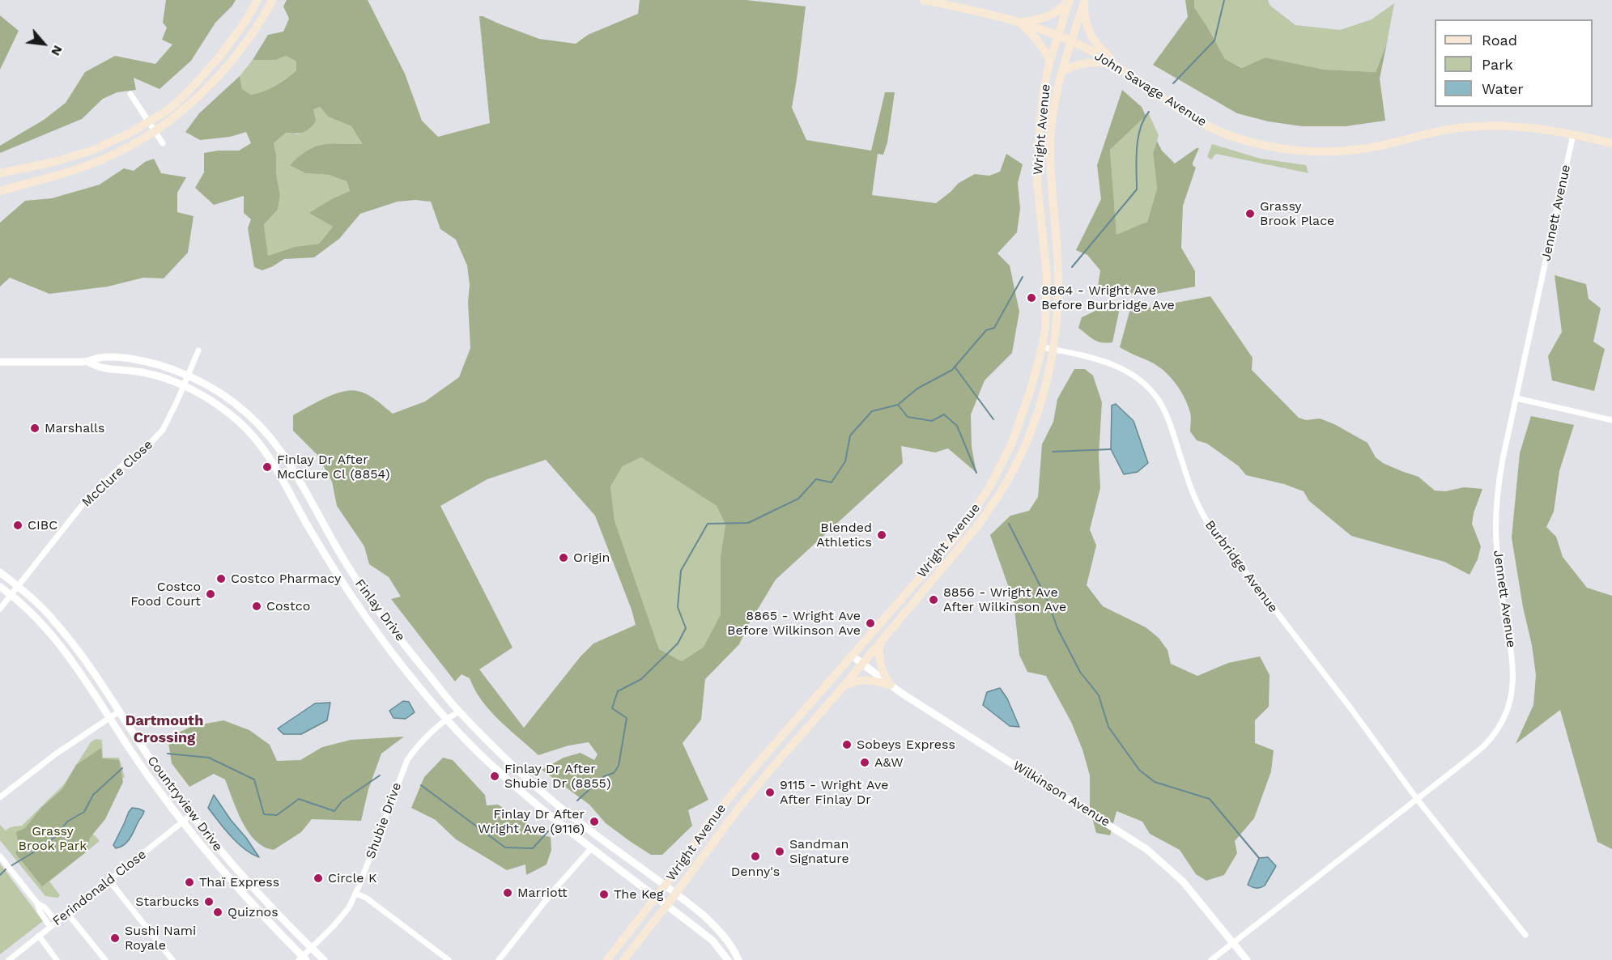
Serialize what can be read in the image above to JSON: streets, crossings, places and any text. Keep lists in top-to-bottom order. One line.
{"streets":{"main road":["John Savage Avenue","Wright Avenue"],"street":["Jennett Avenue","McClure Close","Burbridge Avenue","Finlay Drive","Wilkinson Avenue","Countryview Drive","Shubie Drive","Ferindonald Close"]},"crossings":[["John Savage Avenue","Wright Avenue"],["John Savage Avenue","Jennett Avenue"],["Wright Avenue","Burbridge Avenue"],["Wright Avenue","Finlay Drive"],["Wright Avenue","Wilkinson Avenue"],["Jennett Avenue","Burbridge Avenue"],["Jennett Avenue","Wilkinson Avenue"],["McClure Close","Finlay Drive"],["McClure Close","Countryview Drive"],["Finlay Drive","Shubie Drive"],["Countryview Drive","Shubie Drive"],["Countryview Drive","Ferindonald Close"]],"districts":["Dartmouth Crossing"],"parks":["Grassy Brook Park"],"places":["Grassy Brook Place","8864 - Wright Ave Before Burbridge Ave","Marshalls","Finlay Dr After McClure Cl (8854)","CIBC","Blended Athletics","Origin","Costco Pharmacy","Costco Food Court","8856 - Wright Ave After Wilkinson Ave","Costco","8865 - Wright Ave Before Wilkinson Ave","Sobeys Express","A&W","Finlay Dr After Shubie Dr (8855)","9115 - Wright Ave After Finlay Dr","Finlay Dr After Wright Ave (9116)","Sandman Signature","Denny's","Circle K","Thaï Express","Marriott","The Keg","Starbucks","Quiznos","Sushi Nami Royale"],"legend":["Road","Park","Water"],"north":"bottom right"}
